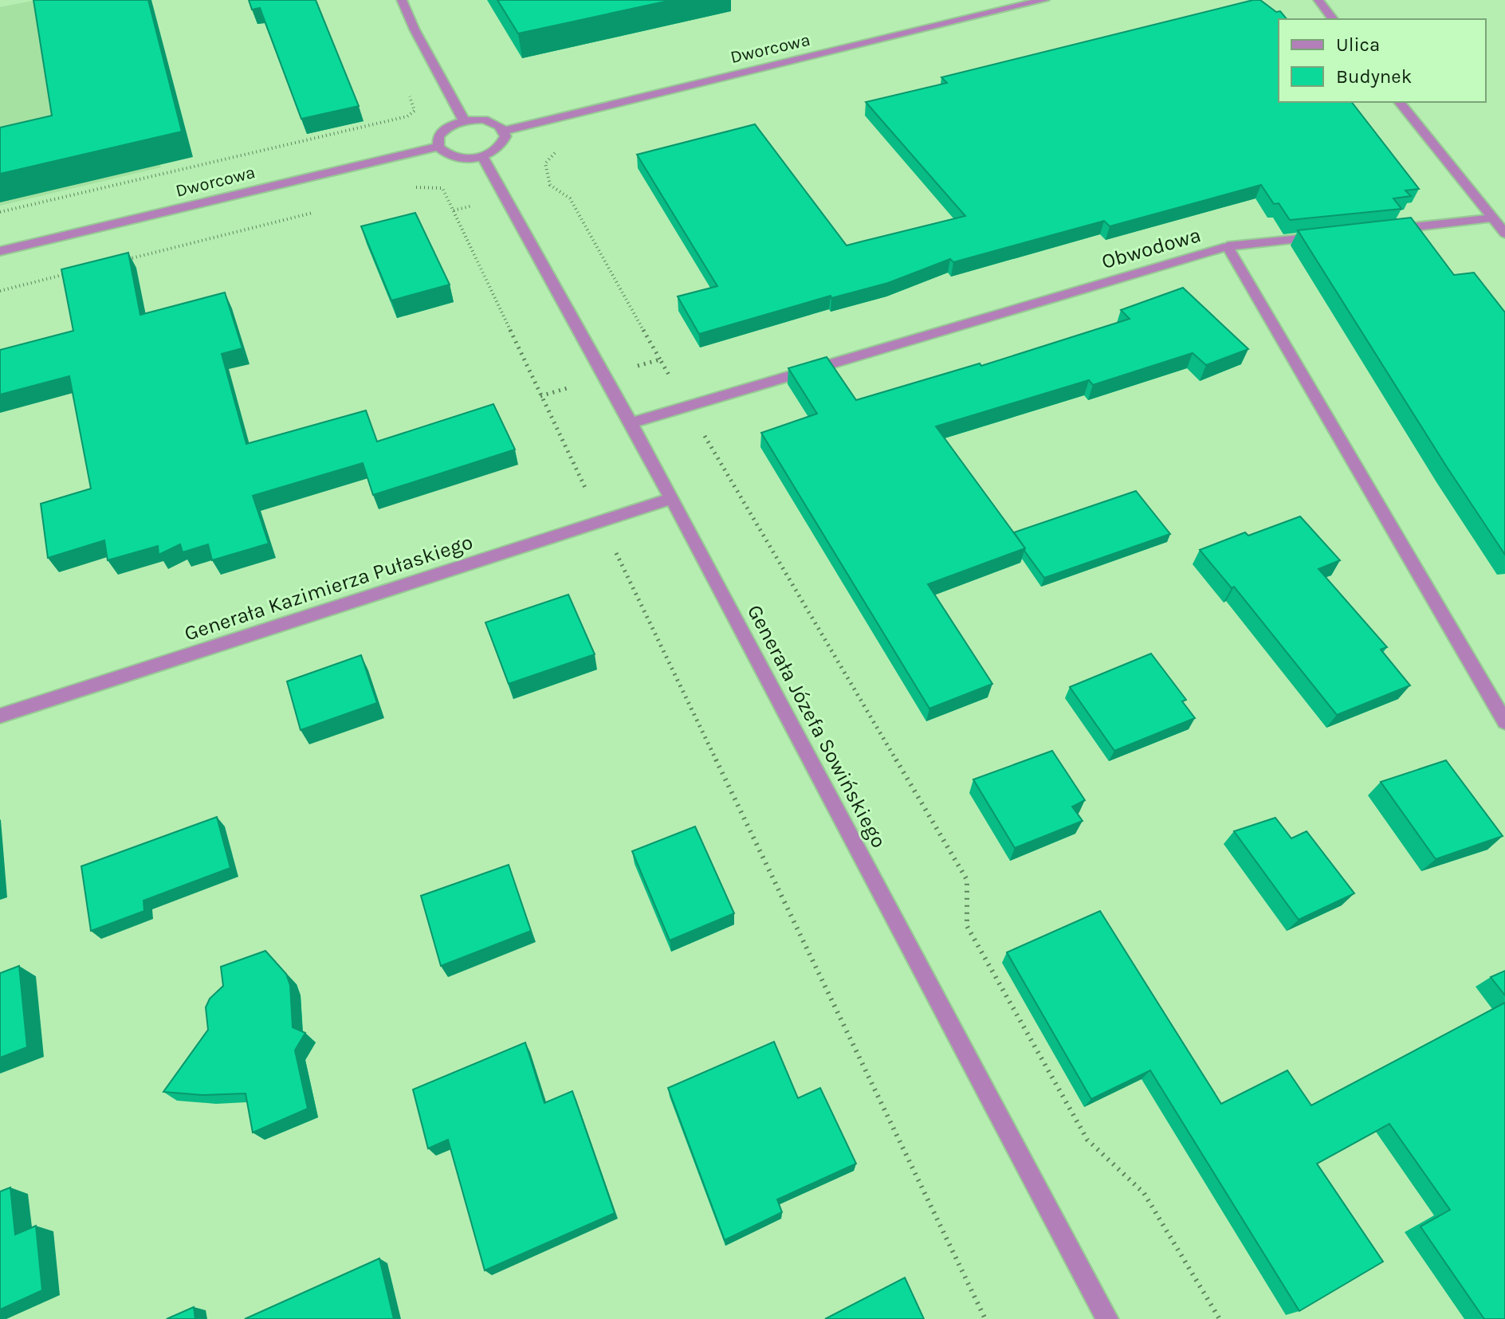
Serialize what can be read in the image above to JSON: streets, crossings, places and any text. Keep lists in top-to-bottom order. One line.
{"streets":{"street":["Dworcowa","Obwodowa","Generała Kazimierza Pułaskiego","Generała Józefa Sowińskiego"]},"crossings":[["Dworcowa","Generała Józefa Sowińskiego"],["Obwodowa","Generała Józefa Sowińskiego"],["Generała Kazimierza Pułaskiego","Generała Józefa Sowińskiego"]],"legend":["Ulica","Budynek"]}
